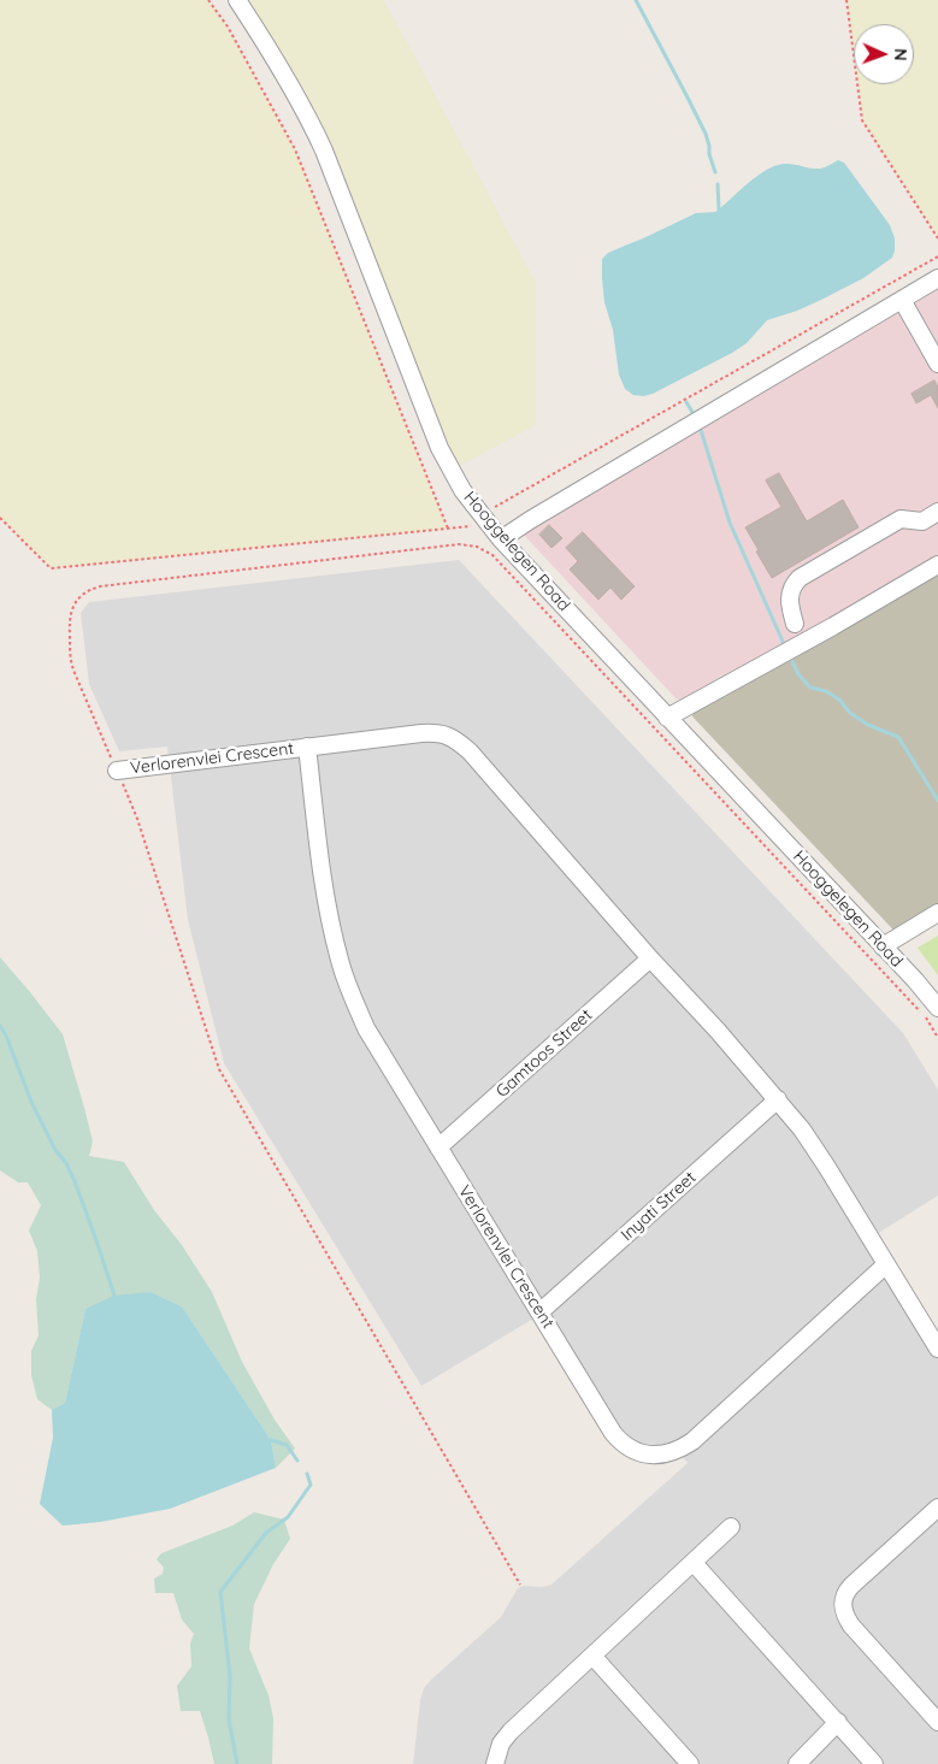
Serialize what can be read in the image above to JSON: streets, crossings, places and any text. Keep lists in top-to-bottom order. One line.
{"streets":{"street":["Hooggelegen Road","Verlorenvlei Crescent","Gamtoos Street","Inyati Street"]},"crossings":[["Verlorenvlei Crescent","Gamtoos Street"],["Verlorenvlei Crescent","Inyati Street"]],"north":"right"}
